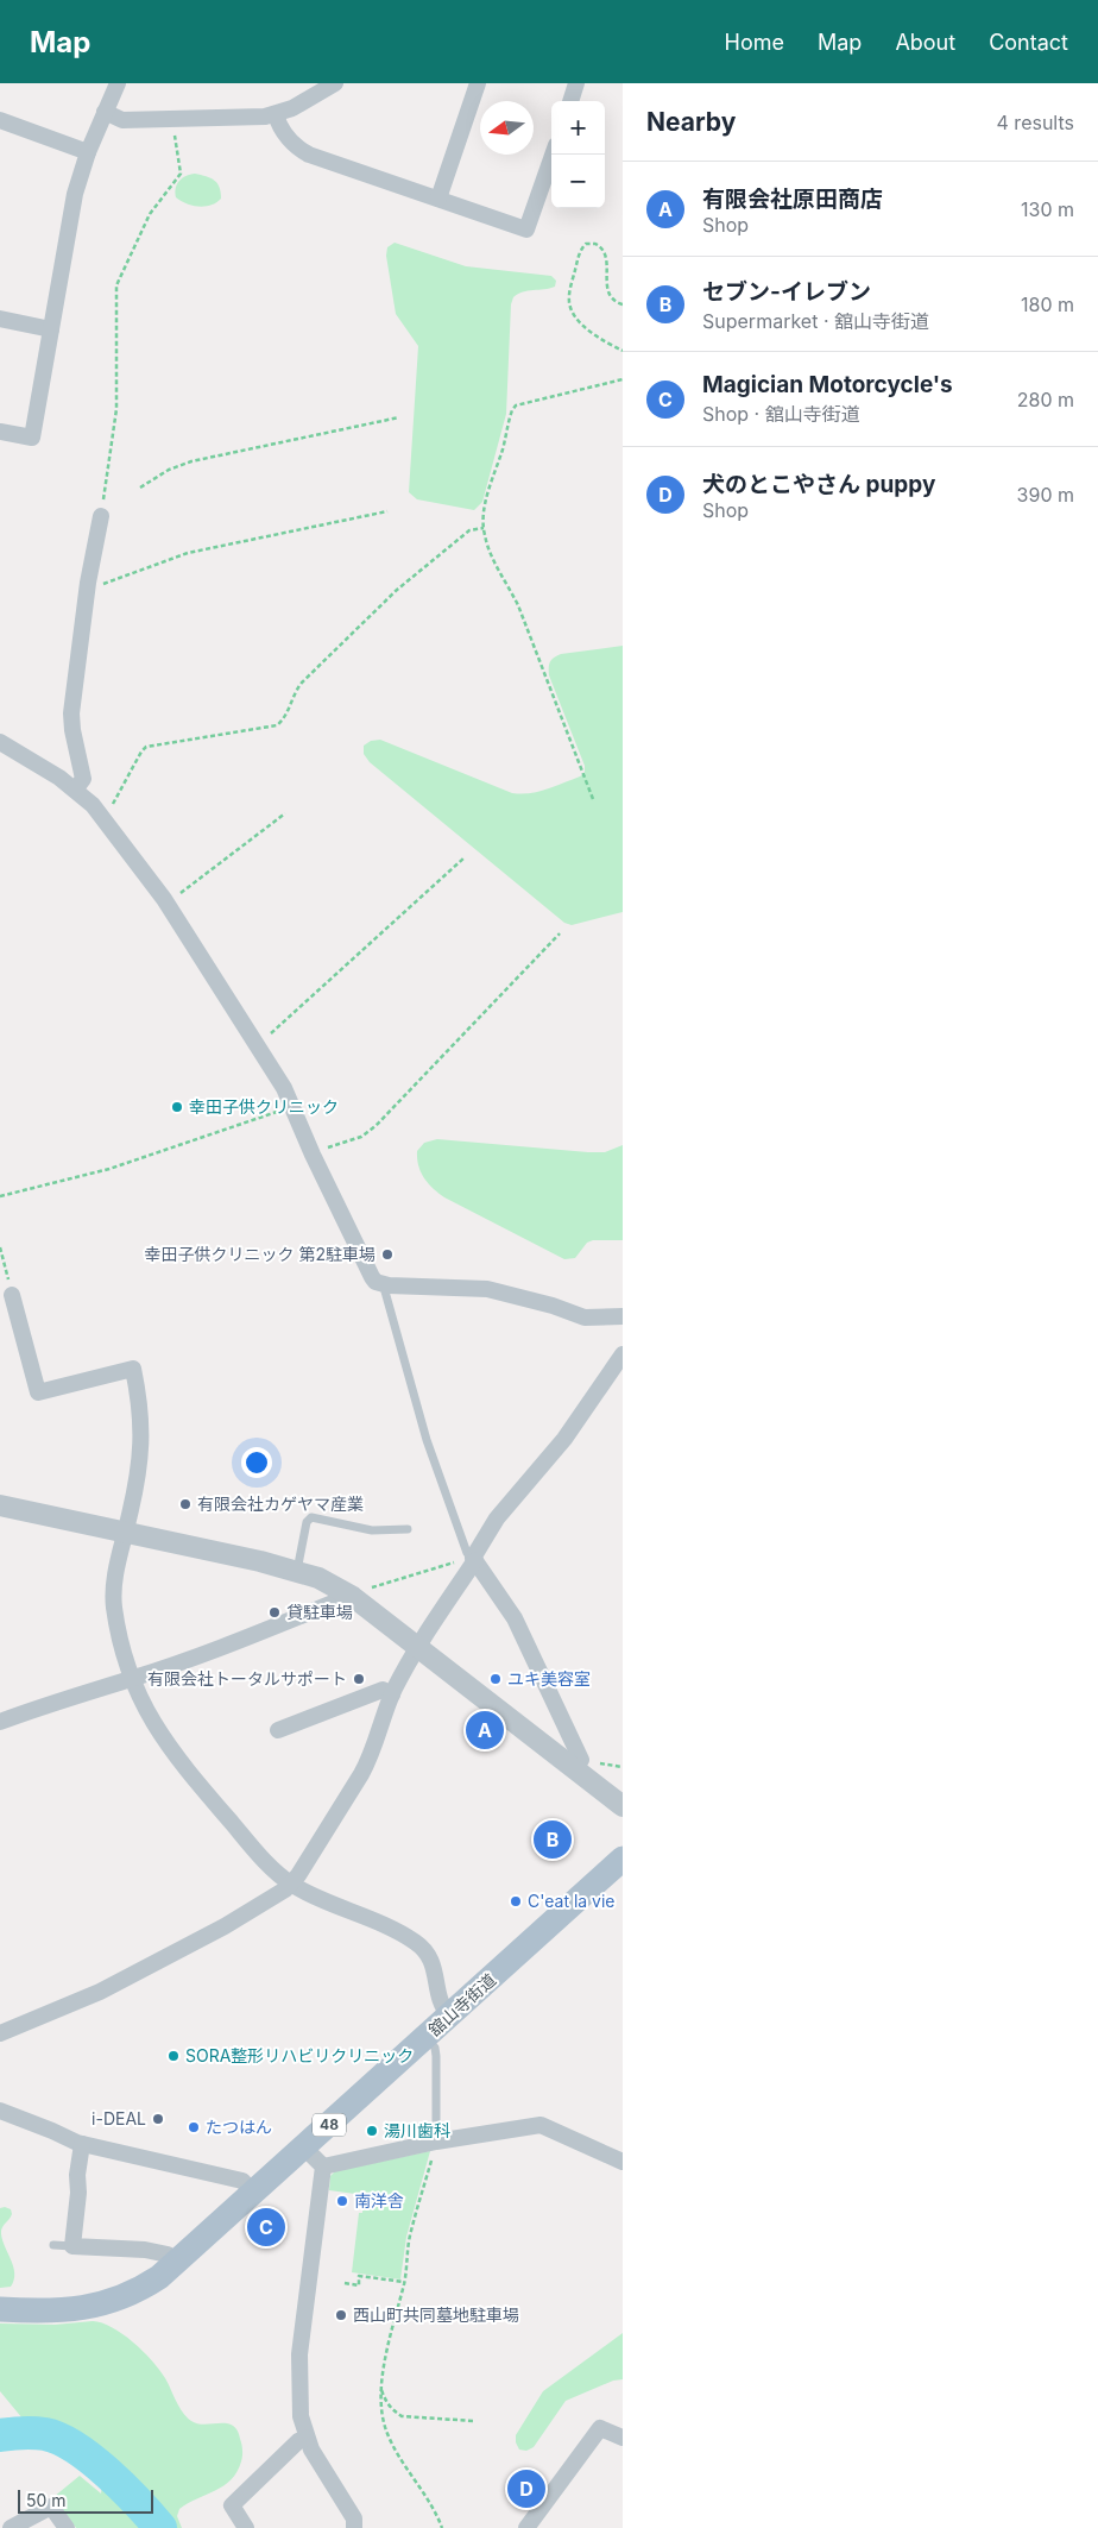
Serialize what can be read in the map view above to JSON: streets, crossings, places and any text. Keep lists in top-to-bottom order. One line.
{"streets":{"main road":["舘山寺街道","48"]},"places":["幸田子供クリニック","幸田子供クリニック 第2駐車場","有限会社カゲヤマ産業","貸駐車場","有限会社トータルサポート","ユキ美容室","C'eat la vie","SORA整形リハビリクリニック","i-DEAL","たつはん","湯川歯科","南洋舎","西山町共同墓地駐車場"],"scale_bar":"50 m","north":"left","page":{"header":"Map","nav":["Home","Map","About","Contact"],"heading":["Nearby","4 results"],"map_buttons":["+","−"],"list":[{"mark":"A","name":"有限会社原田商店","note":"Shop","value":"130 m"},{"mark":"B","name":"セブン-イレブン","note":"Supermarket · 舘山寺街道","value":"180 m"},{"mark":"C","name":"Magician Motorcycle's","note":"Shop · 舘山寺街道","value":"280 m"},{"mark":"D","name":"犬のとこやさん puppy","note":"Shop","value":"390 m"}],"pins":["A","B","C","D"],"scale":"50 m"}}
